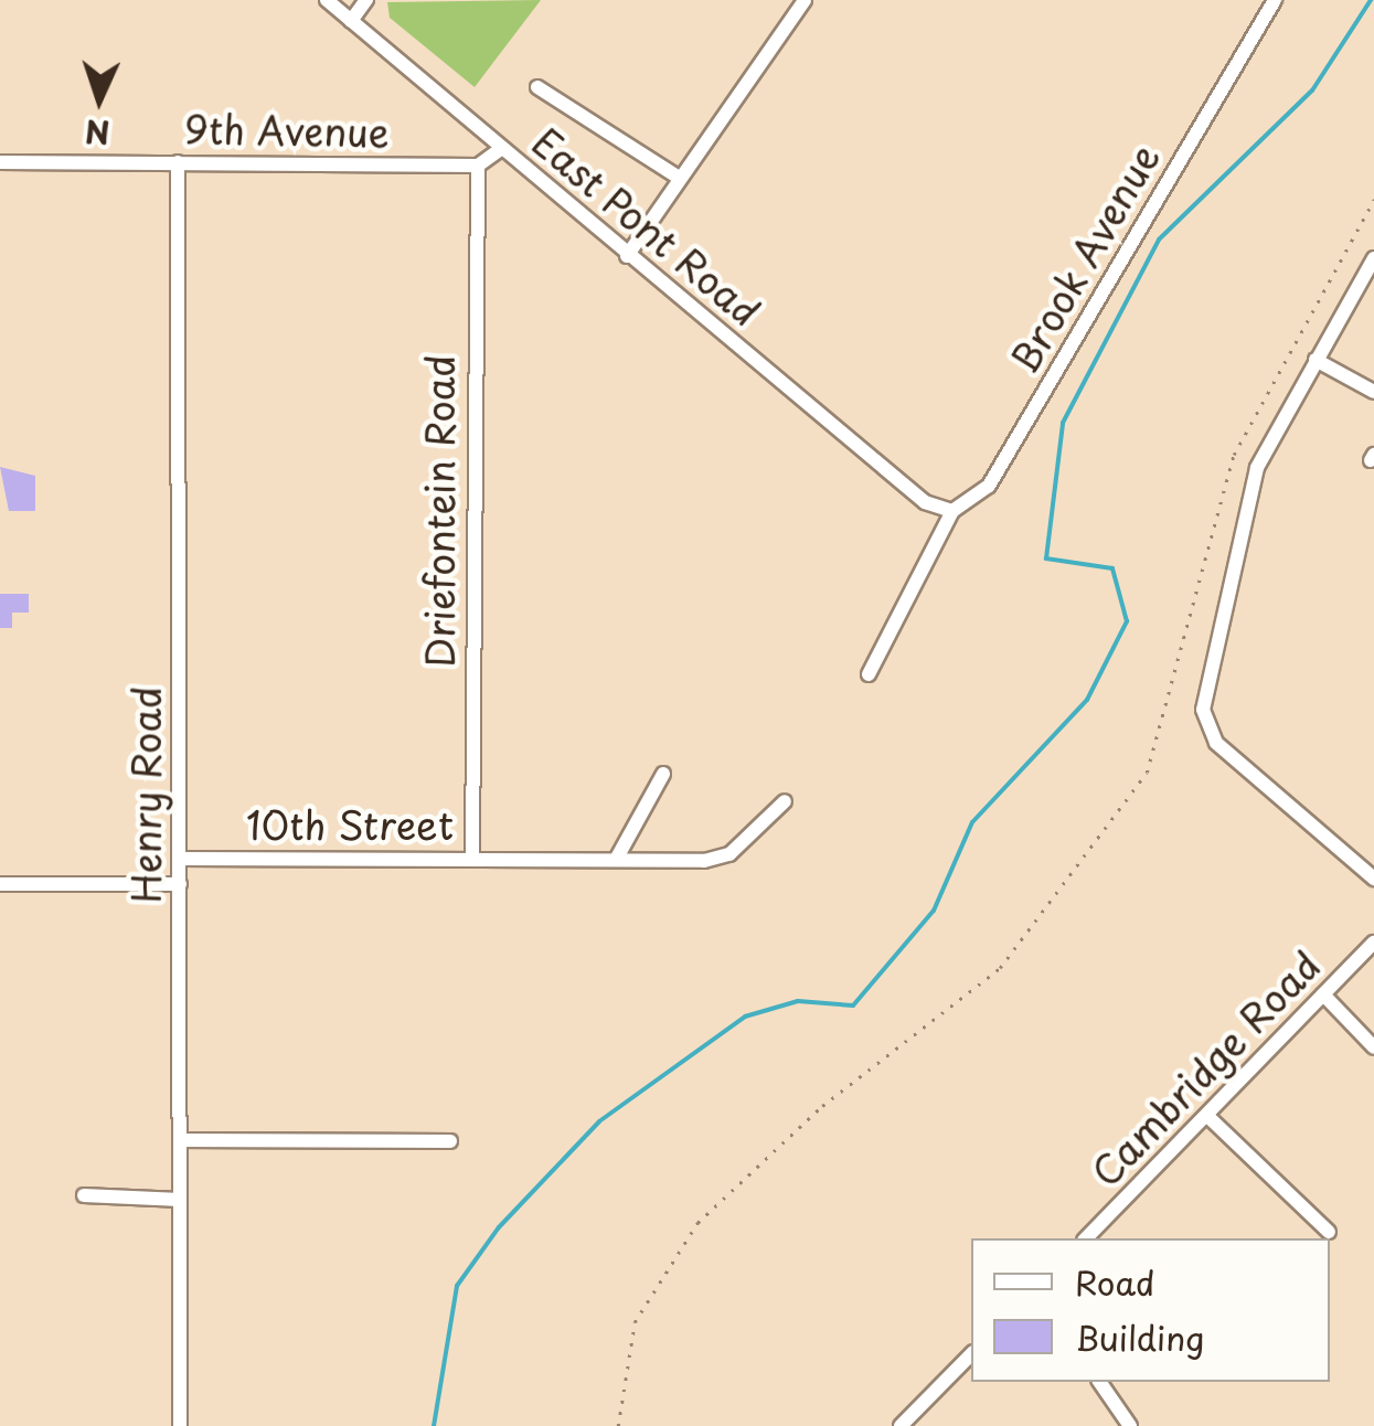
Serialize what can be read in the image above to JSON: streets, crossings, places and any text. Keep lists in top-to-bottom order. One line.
{"streets":{"street":["9th Avenue","East Pont Road","Brook Avenue","Driefontein Road","Henry Road","10th Street","Cambridge Road"]},"crossings":[["9th Avenue","Driefontein Road"],["9th Avenue","Henry Road"],["East Pont Road","Brook Avenue"],["Driefontein Road","10th Street"],["Henry Road","10th Street"]],"legend":["Road","Building"],"north":"bottom"}
